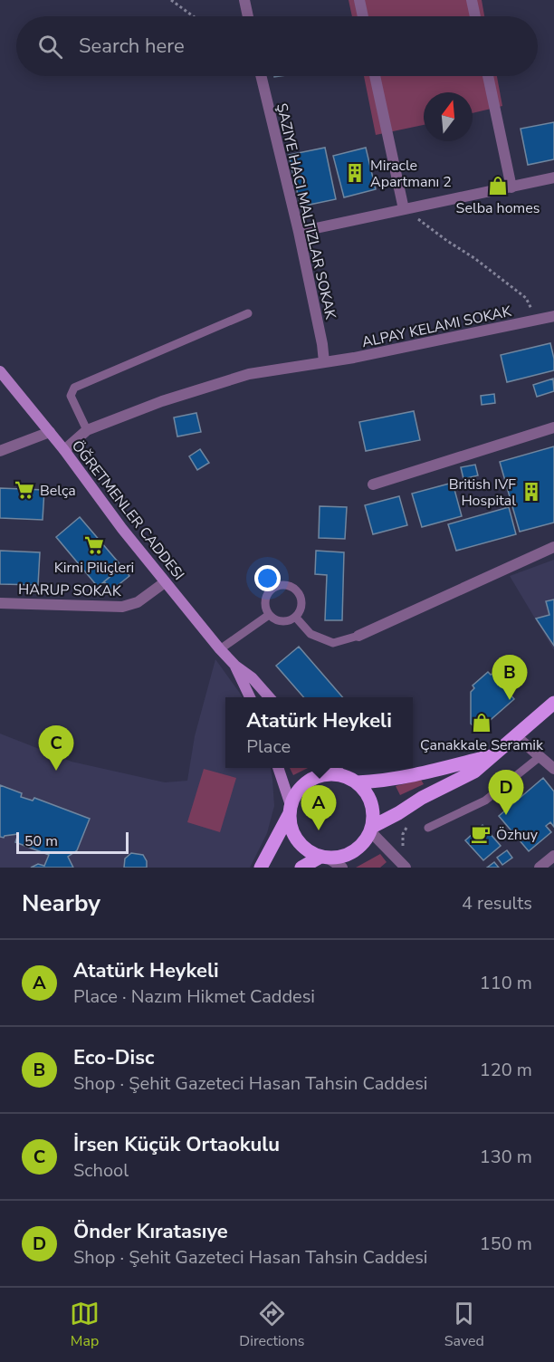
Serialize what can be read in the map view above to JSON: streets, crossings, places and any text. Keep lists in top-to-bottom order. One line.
{"streets":{"main road":["ÖĞRETMENLER CADDESI"],"street":["ALPAY KELAMI SOKAK","HARUP SOKAK"]},"crossings":[["ÖĞRETMENLER CADDESI","HARUP SOKAK"]],"places":{"building":["Miracle Apartmanı 2","British IVF Hospital"],"shop":["Selba homes","Çanakkale Seramik"],"supermarket":["Belça","Kirni Piliçleri"],"cafe":["Özhuy"]},"scale_bar":"50 m","north":"top","page":{"search":"Search here","pins":["B","C","D","A"],"popup":["Atatürk Heykeli","Place"],"scale":"50 m","heading":["Nearby","4 results"],"list":[{"mark":"A","name":"Atatürk Heykeli","note":"Place · Nazım Hikmet Caddesi","value":"110 m"},{"mark":"B","name":"Eco-Disc","note":"Shop · Şehit Gazeteci Hasan Tahsin Caddesi","value":"120 m"},{"mark":"C","name":"İrsen Küçük Ortaokulu","note":"School","value":"130 m"},{"mark":"D","name":"Önder Kıratasıye","note":"Shop · Şehit Gazeteci Hasan Tahsin Caddesi","value":"150 m"}],"nav":["Map","Directions","Saved"]}}
